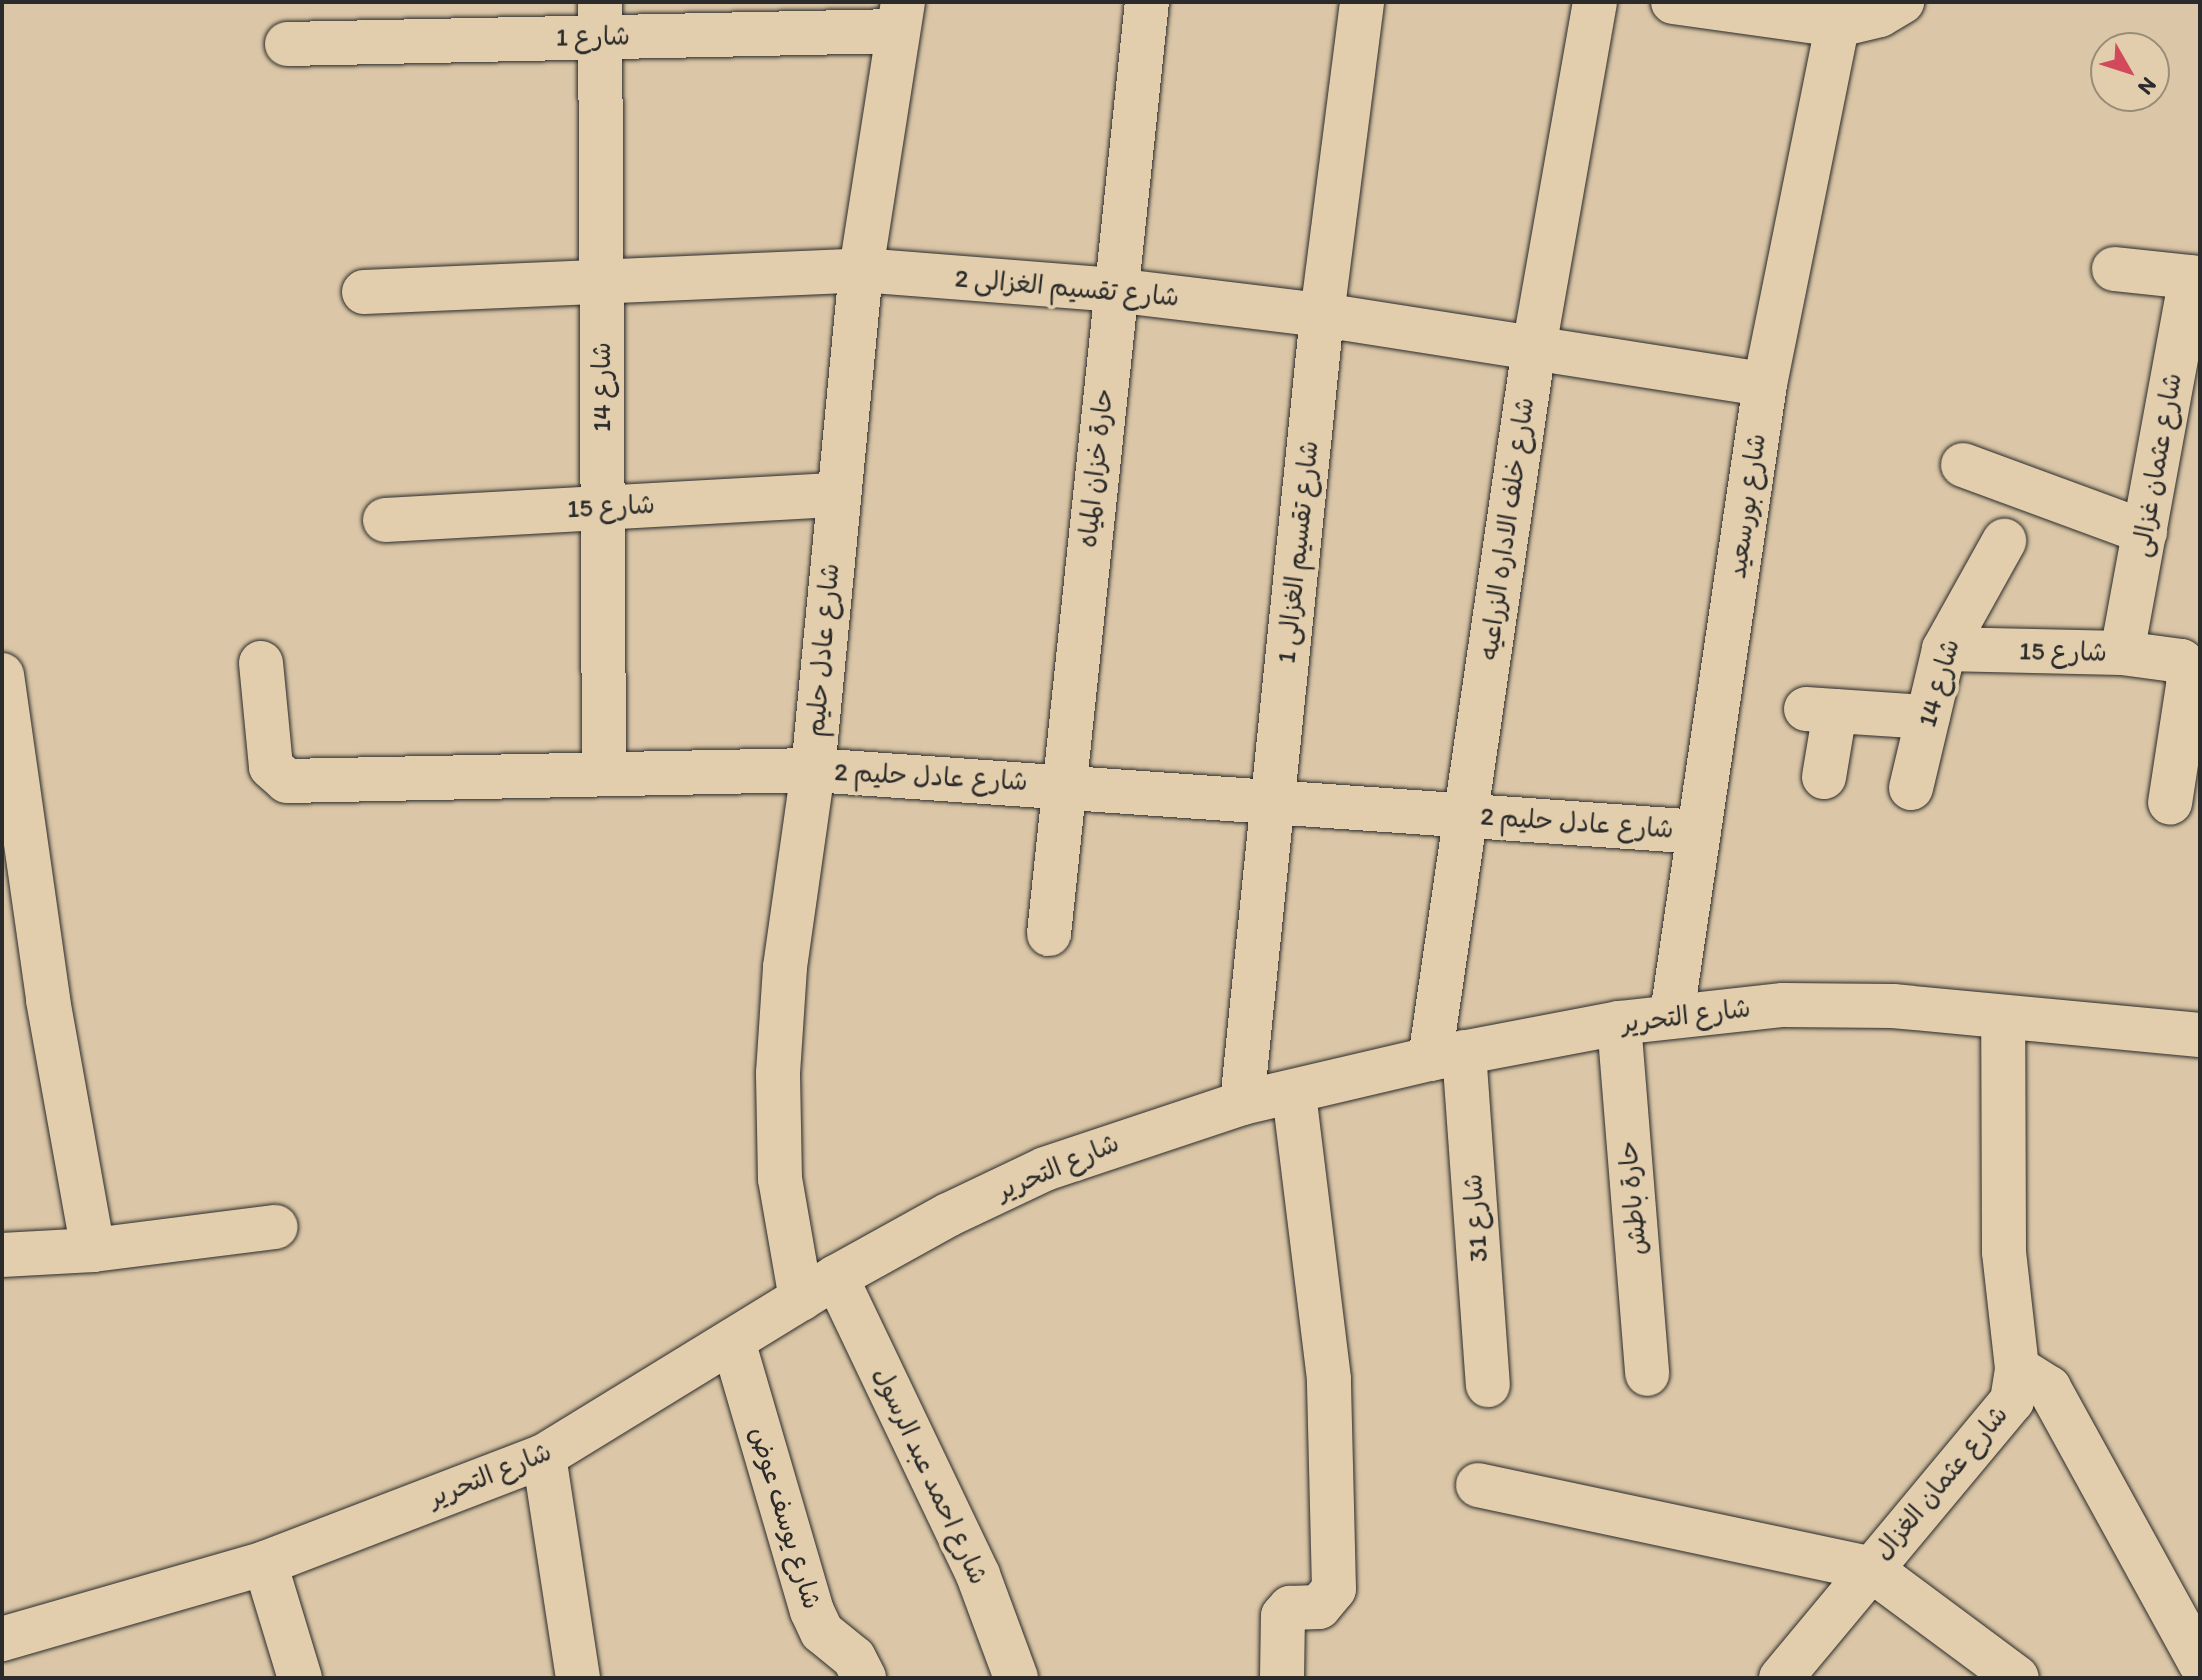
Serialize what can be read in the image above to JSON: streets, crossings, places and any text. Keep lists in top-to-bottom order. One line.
{"streets":{"street":["شارع 1","شارع تقسيم الغزالى 2","شارع 14","شارع عثمان غزالى","حارة خزان المياه","شارع بورسعيد","شارع 15","شارع خلف الاداره الزراعيه","شارع تقسيم الغزالى 1","شارع عادل حليم","شارع عادل حليم 2","شارع التحرير","حارة باطش","شارع 31","شارع احمد عبد الرسول","شارع عثمان الغزال","شارع يوسف عوض"]},"crossings":[["شارع 1","شارع 14"],["شارع 1","شارع عادل حليم"],["شارع تقسيم الغزالى 2","شارع 14"],["شارع تقسيم الغزالى 2","حارة خزان المياه"],["شارع تقسيم الغزالى 2","شارع بورسعيد"],["شارع تقسيم الغزالى 2","شارع خلف الاداره الزراعيه"],["شارع تقسيم الغزالى 2","شارع تقسيم الغزالى 1"],["شارع تقسيم الغزالى 2","شارع عادل حليم"],["شارع 14","شارع 15"],["شارع 14","شارع عادل حليم 2"],["شارع عثمان غزالى","شارع 15"],["حارة خزان المياه","شارع عادل حليم 2"],["شارع بورسعيد","شارع عادل حليم 2"],["شارع بورسعيد","شارع التحرير"],["شارع 15","شارع عادل حليم"],["شارع خلف الاداره الزراعيه","شارع عادل حليم 2"],["شارع خلف الاداره الزراعيه","شارع التحرير"],["شارع خلف الاداره الزراعيه","شارع 31"],["شارع تقسيم الغزالى 1","شارع عادل حليم 2"],["شارع تقسيم الغزالى 1","شارع التحرير"],["شارع عادل حليم","شارع عادل حليم 2"],["شارع عادل حليم","شارع التحرير"],["شارع عادل حليم","شارع احمد عبد الرسول"],["شارع التحرير","حارة باطش"],["شارع التحرير","شارع 31"],["شارع التحرير","شارع احمد عبد الرسول"],["شارع التحرير","شارع عثمان الغزال"],["شارع التحرير","شارع يوسف عوض"]],"north":"bottom right"}
